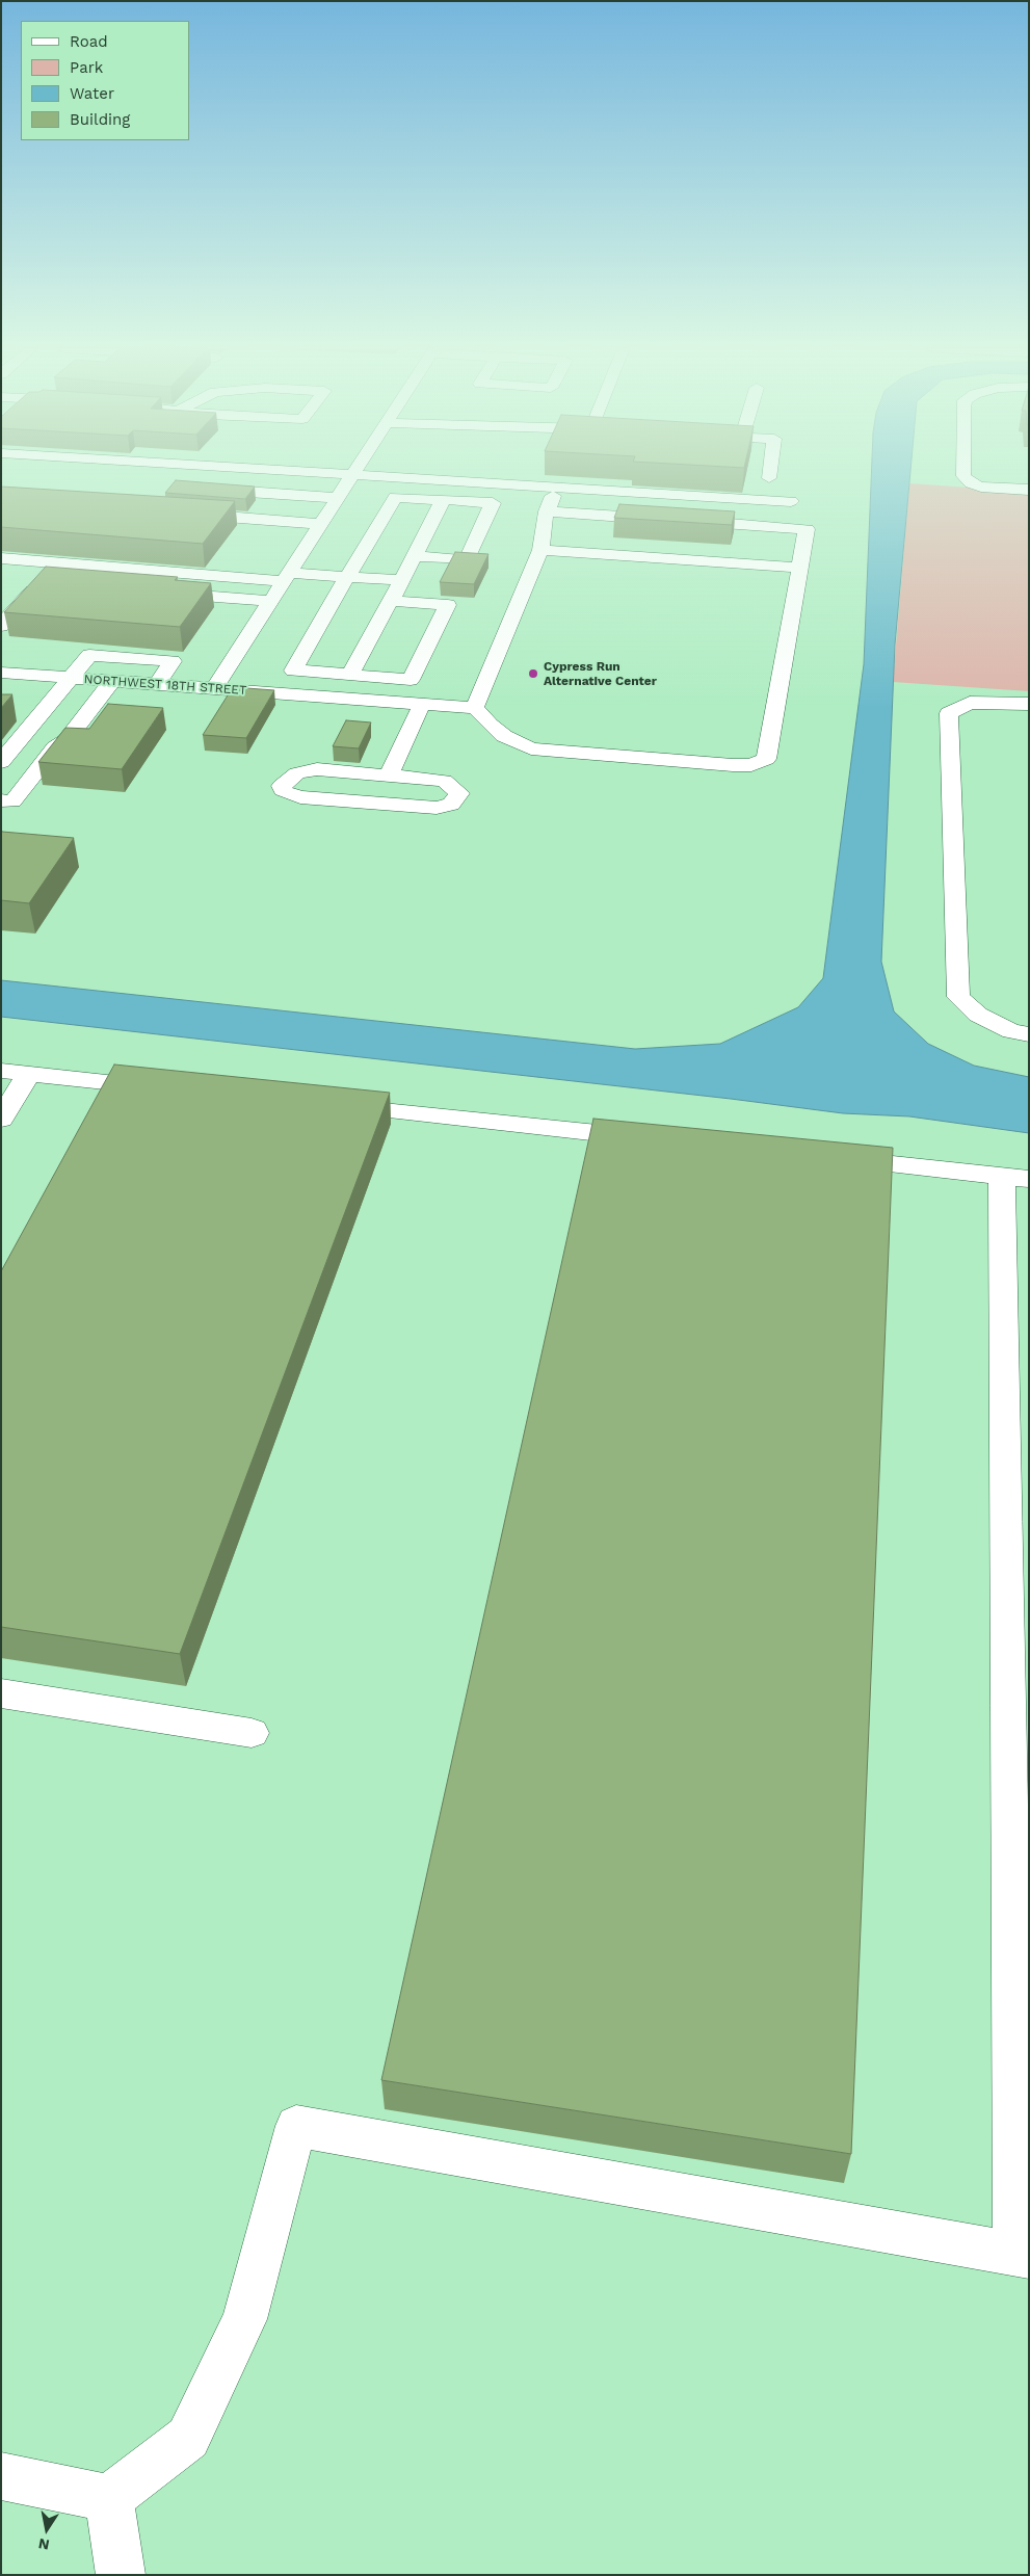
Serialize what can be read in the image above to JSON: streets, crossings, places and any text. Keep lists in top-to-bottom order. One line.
{"streets":{"street":["NORTHWEST 18TH STREET"]},"places":["Cypress Run Alternative Center"],"legend":["Road","Park","Water","Building"],"north":"bottom"}
